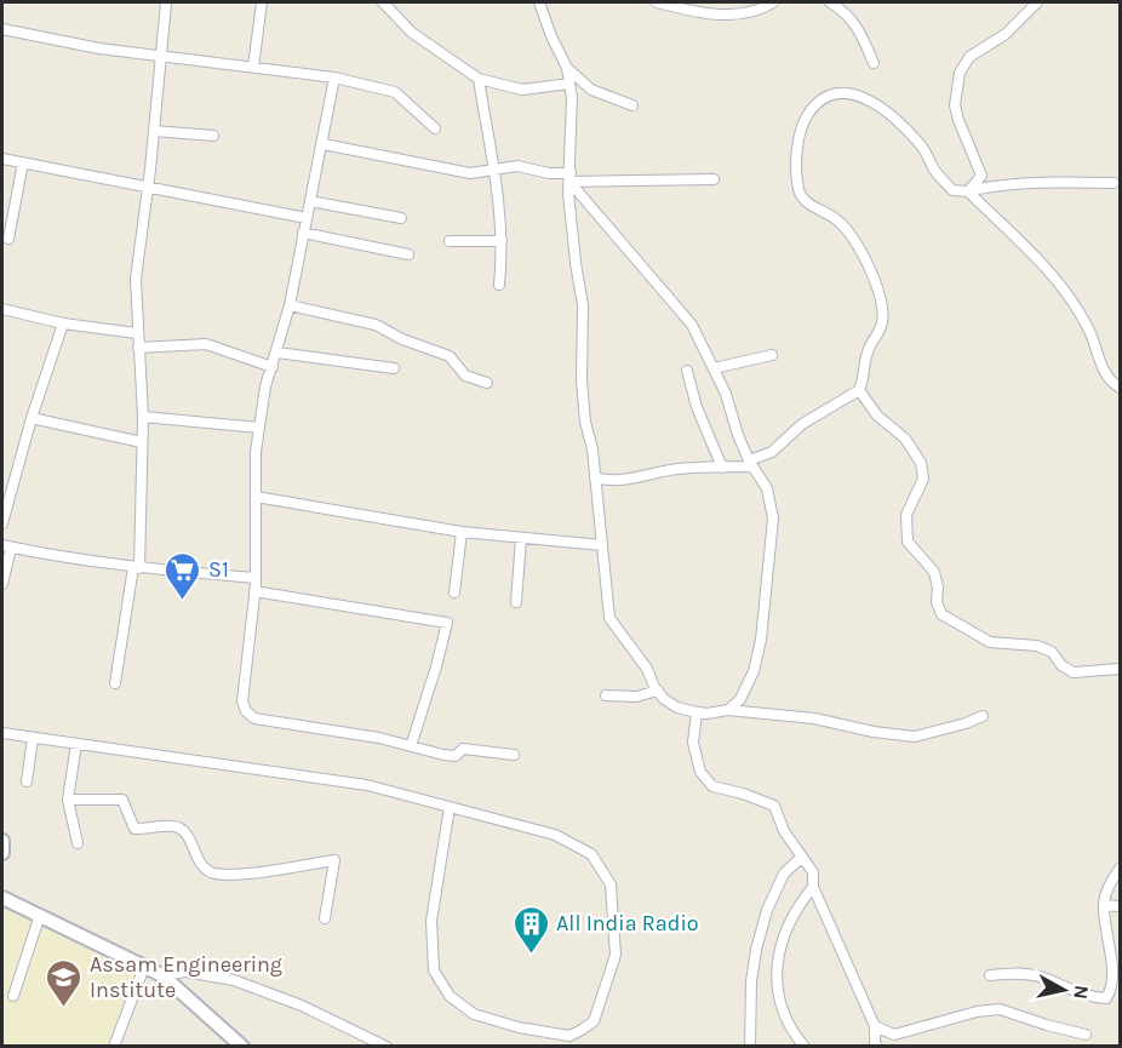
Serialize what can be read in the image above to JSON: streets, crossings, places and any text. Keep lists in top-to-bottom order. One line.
{"places":{"supermarket":["S1"],"building":["All India Radio"],"school or university":["Assam Engineering Institute"]},"north":"right"}
